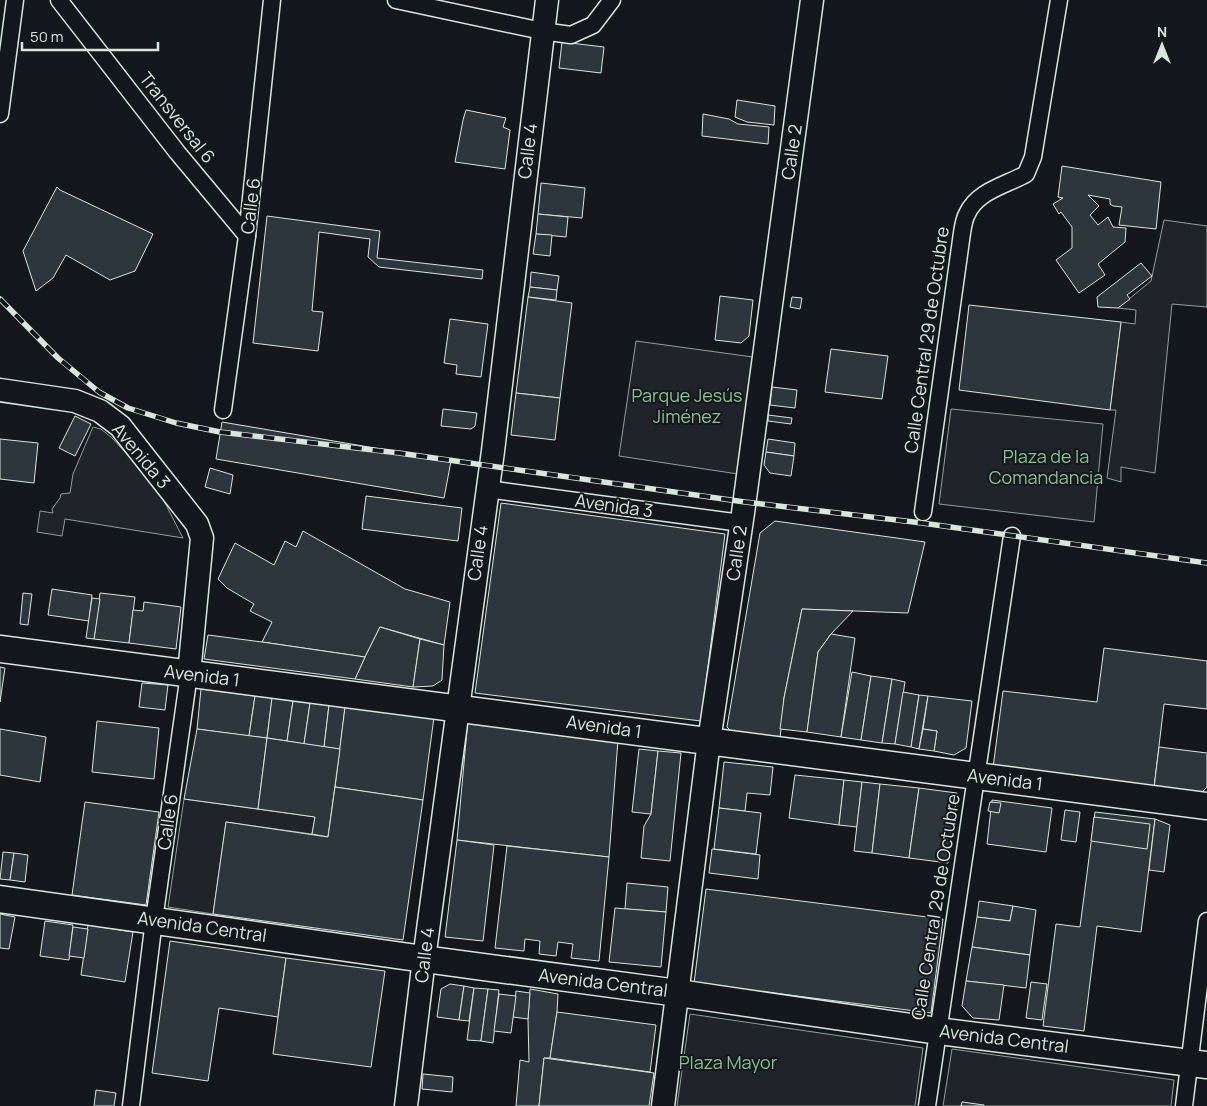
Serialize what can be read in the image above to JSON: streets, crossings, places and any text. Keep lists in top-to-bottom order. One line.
{"streets":{"main road":["Avenida 1","Avenida Central"],"street":["Transversal 6","Calle 4","Calle 2","Calle 6","Calle Central 29 de Octubre","Avenida 3"]},"crossings":[["Transversal 6","Calle 6"],["Calle 4","Avenida 3"],["Calle 4","Avenida 1"],["Calle 4","Avenida Central"],["Calle 2","Avenida 3"],["Calle 2","Avenida 1"],["Calle 2","Avenida Central"],["Calle 6","Avenida 3"],["Calle 6","Avenida 1"],["Calle 6","Avenida Central"],["Calle Central 29 de Octubre","Avenida 1"],["Calle Central 29 de Octubre","Avenida Central"]],"parks":["Parque Jesús Jiménez","Plaza de la Comandancia","Plaza Mayor"],"scale_bar":"50 m","north":"top"}
